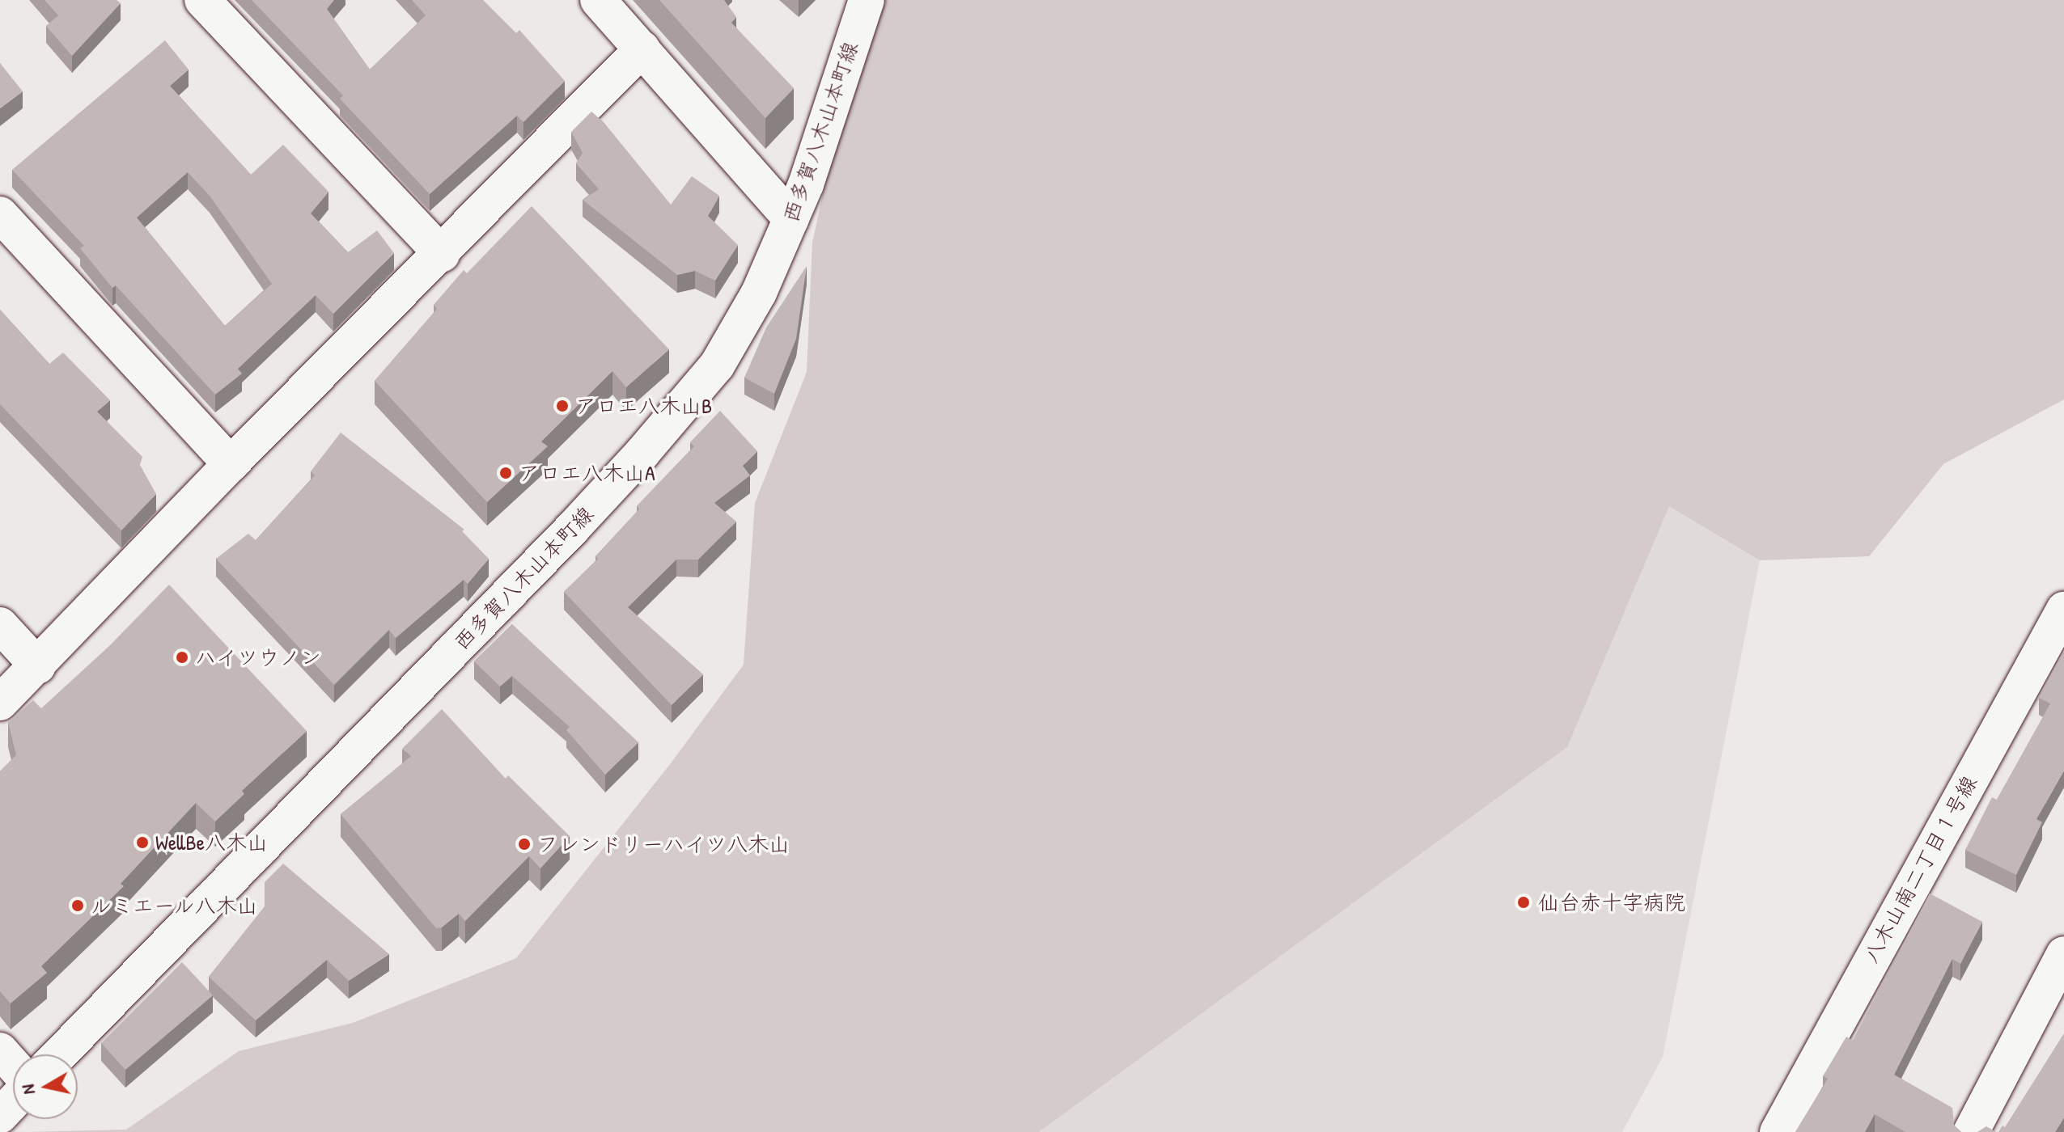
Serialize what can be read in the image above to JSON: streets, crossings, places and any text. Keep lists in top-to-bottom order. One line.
{"streets":{"street":["西多賀八木山本町線","八木山南二丁目１号線"]},"places":["アロエ八木山B","アロエ八木山A","ハイツウノン","WellBe八木山","フレンドリーハイツ八木山","仙台赤十字病院","ルミエール八木山"],"north":"left"}
